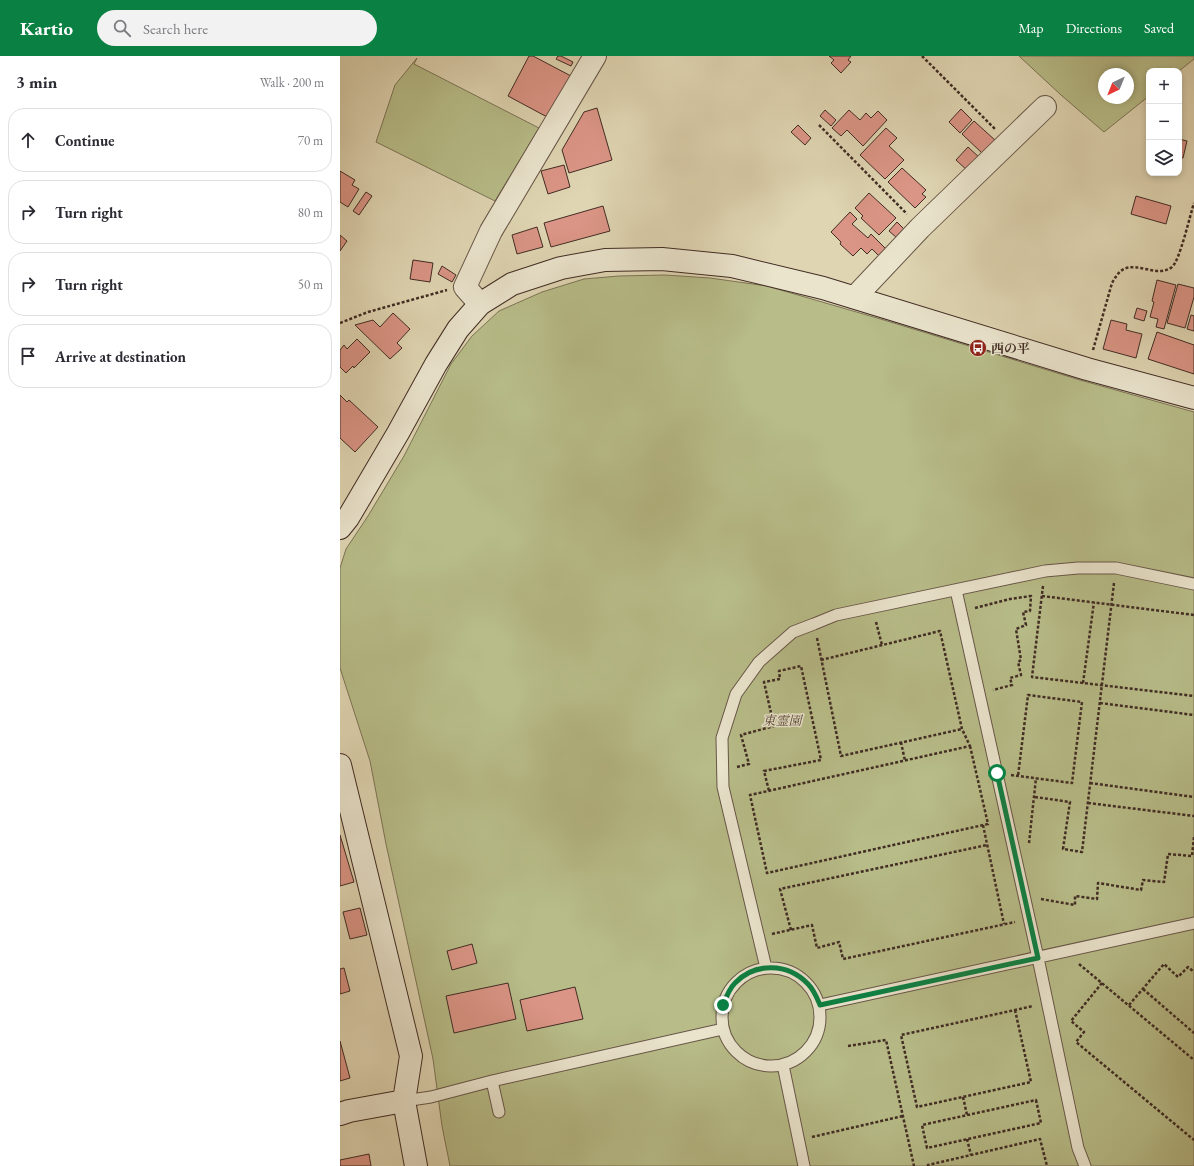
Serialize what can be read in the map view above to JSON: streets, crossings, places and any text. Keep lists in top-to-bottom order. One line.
{"parks":["東霊園"],"places":{"bus stop":["西の平"]},"north":"bottom left","page":{"header":"Kartio","search":"Search here","nav":["Map","Directions","Saved"],"heading":["3 min","Walk · 200 m"],"map_buttons":["+","−"],"list":[["Continue","70 m"],["Turn right","80 m"],["Turn right","50 m"],"Arrive at destination"]}}
